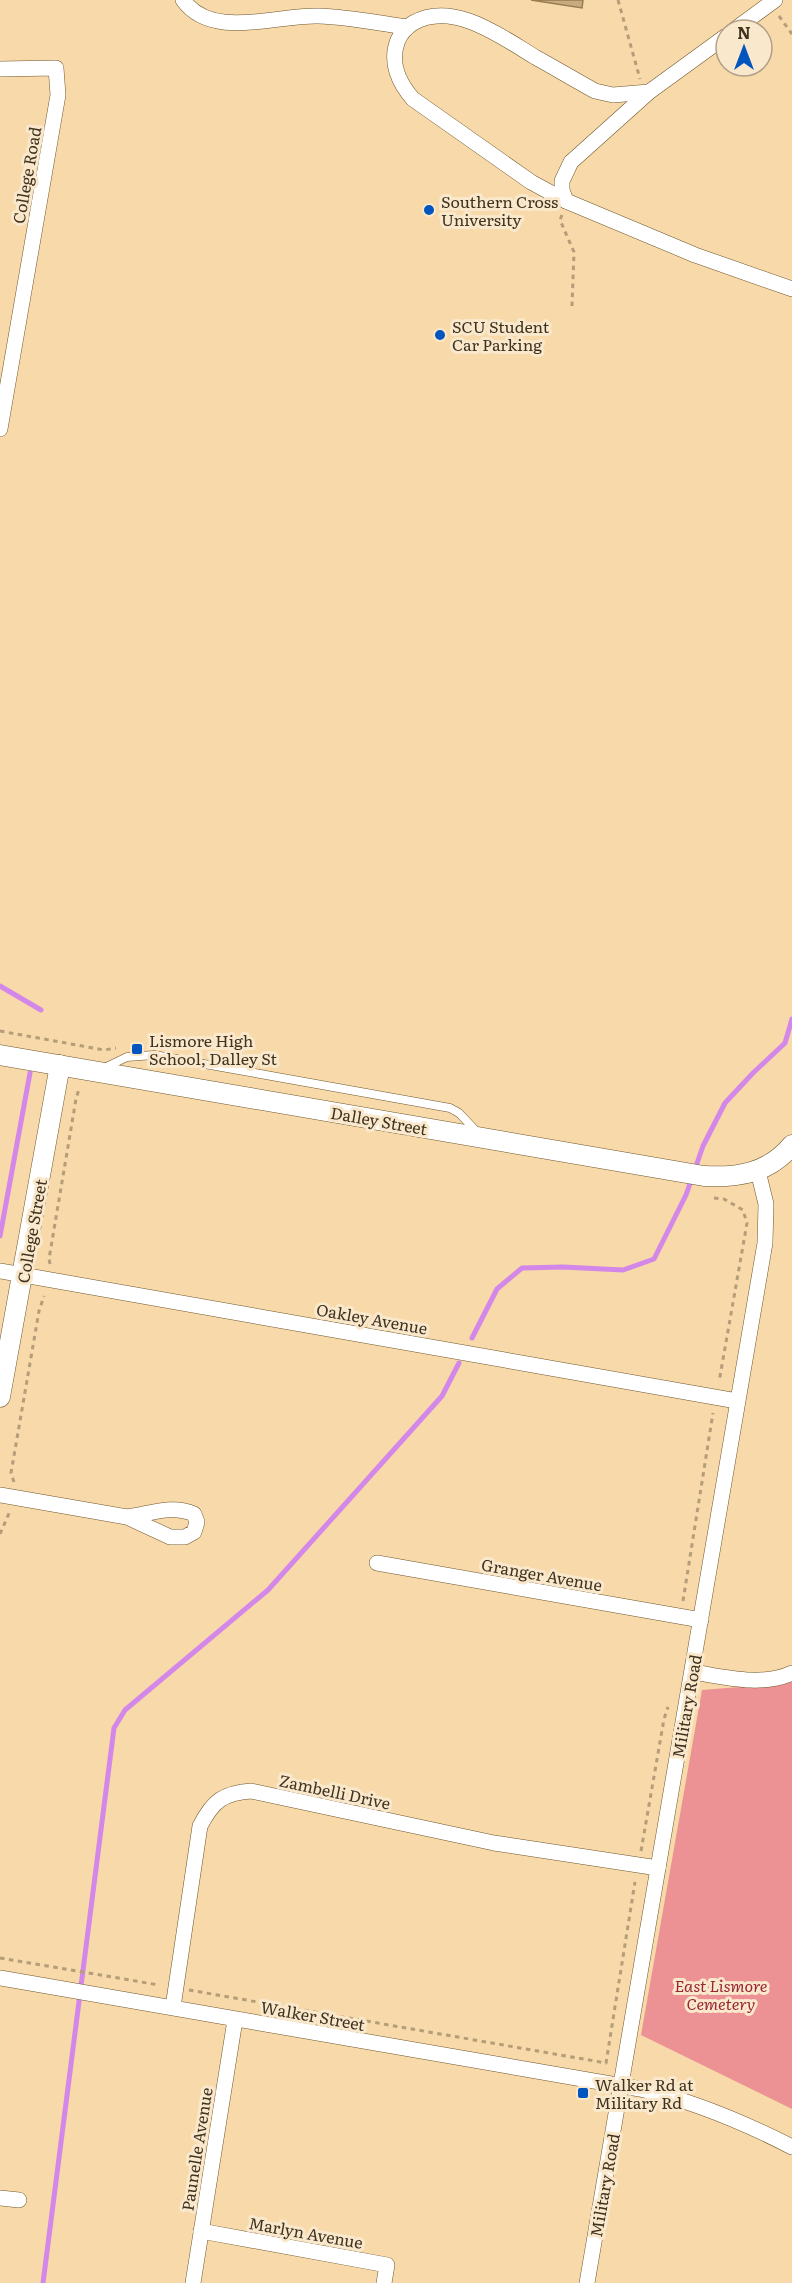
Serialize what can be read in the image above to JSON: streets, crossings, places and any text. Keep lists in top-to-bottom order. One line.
{"streets":{"street":["College Road","Dalley Street","College Street","Oakley Avenue","Granger Avenue","Military Road","Zambelli Drive","Walker Street","Paunelle Avenue","Marlyn Avenue"]},"crossings":[["Dalley Street","College Street"],["Dalley Street","Military Road"],["College Street","Oakley Avenue"],["Oakley Avenue","Military Road"],["Granger Avenue","Military Road"],["Military Road","Zambelli Drive"],["Military Road","Walker Street"],["Zambelli Drive","Walker Street"],["Walker Street","Paunelle Avenue"],["Paunelle Avenue","Marlyn Avenue"]],"parks":["East Lismore Cemetery"],"places":{"other":["Southern Cross University","SCU Student Car Parking"],"transit":["Lismore High School, Dalley St","Walker Rd at Military Rd"]},"north":"top"}
